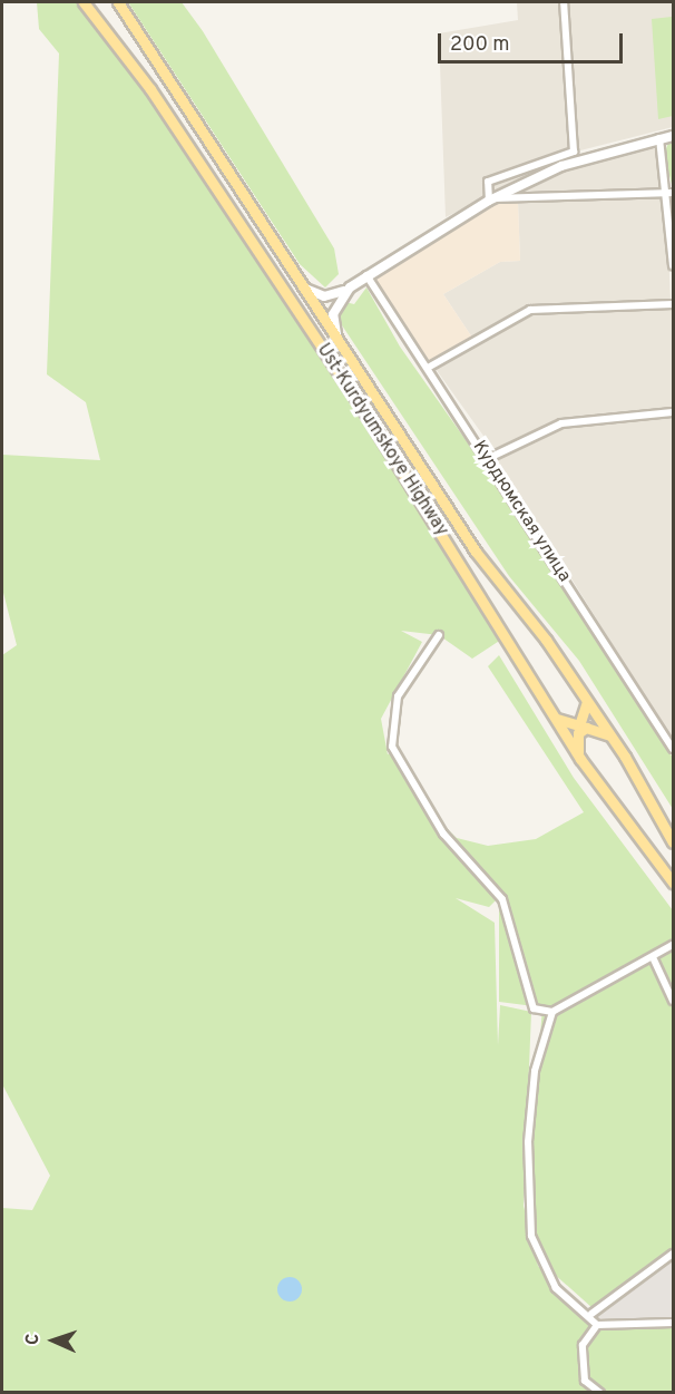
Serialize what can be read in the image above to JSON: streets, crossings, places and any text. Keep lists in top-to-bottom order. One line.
{"streets":{"main road":["Ust-Kurdyumskoye Highway"],"street":["Курдюмская улица"]},"scale_bar":"200 m","north":"left"}
